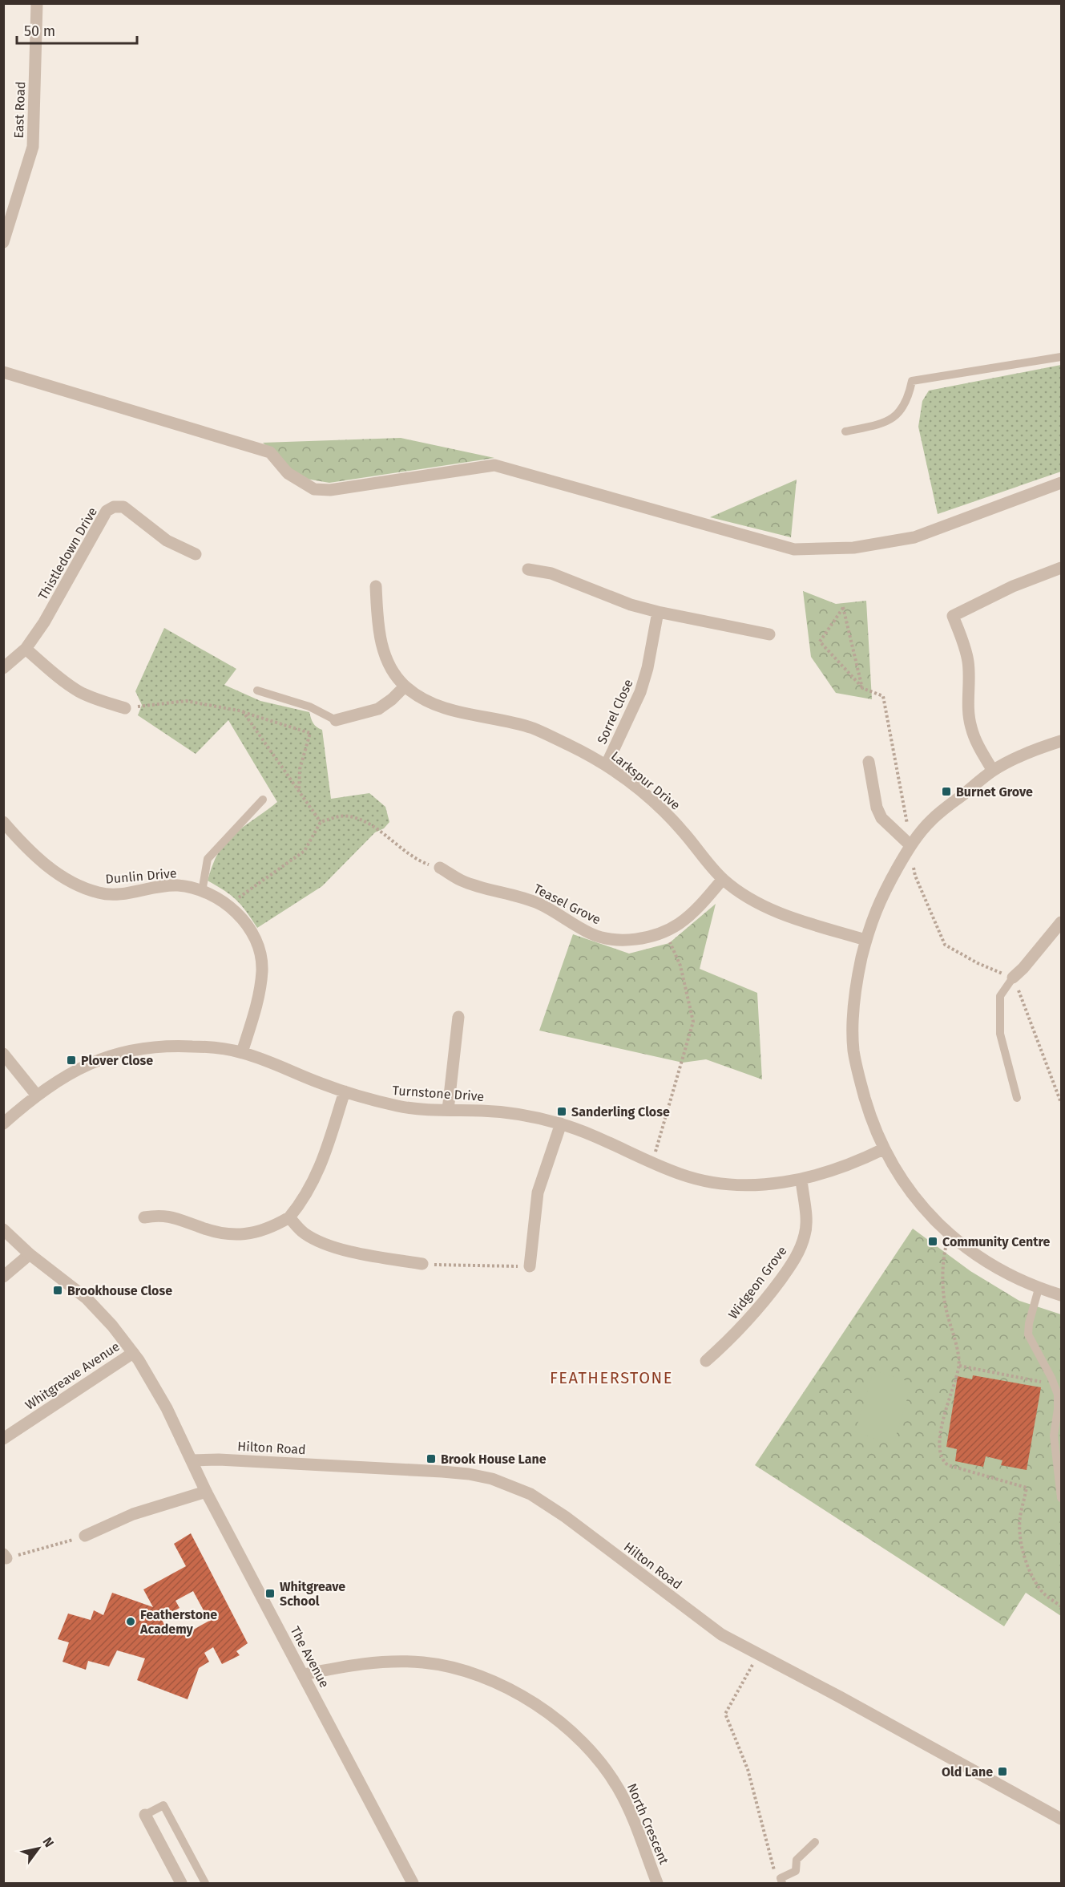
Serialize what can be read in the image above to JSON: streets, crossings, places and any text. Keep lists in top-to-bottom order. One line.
{"streets":{"street":["East Road","Thistledown Drive","Sorrel Close","Larkspur Drive","Dunlin Drive","Teasel Grove","Turnstone Drive","Widgeon Grove","Whitgreave Avenue","Hilton Road","The Avenue","North Crescent"]},"crossings":[["Sorrel Close","Larkspur Drive"],["Larkspur Drive","Teasel Grove"],["Dunlin Drive","Turnstone Drive"],["Turnstone Drive","Widgeon Grove"],["Whitgreave Avenue","The Avenue"],["Hilton Road","The Avenue"],["The Avenue","North Crescent"]],"districts":["FEATHERSTONE"],"places":{"transit":["Burnet Grove","Plover Close","Sanderling Close","Community Centre","Brookhouse Close","Brook House Lane","Whitgreave School","Old Lane"],"other":["Featherstone Academy"]},"scale_bar":"50 m","north":"top right"}
